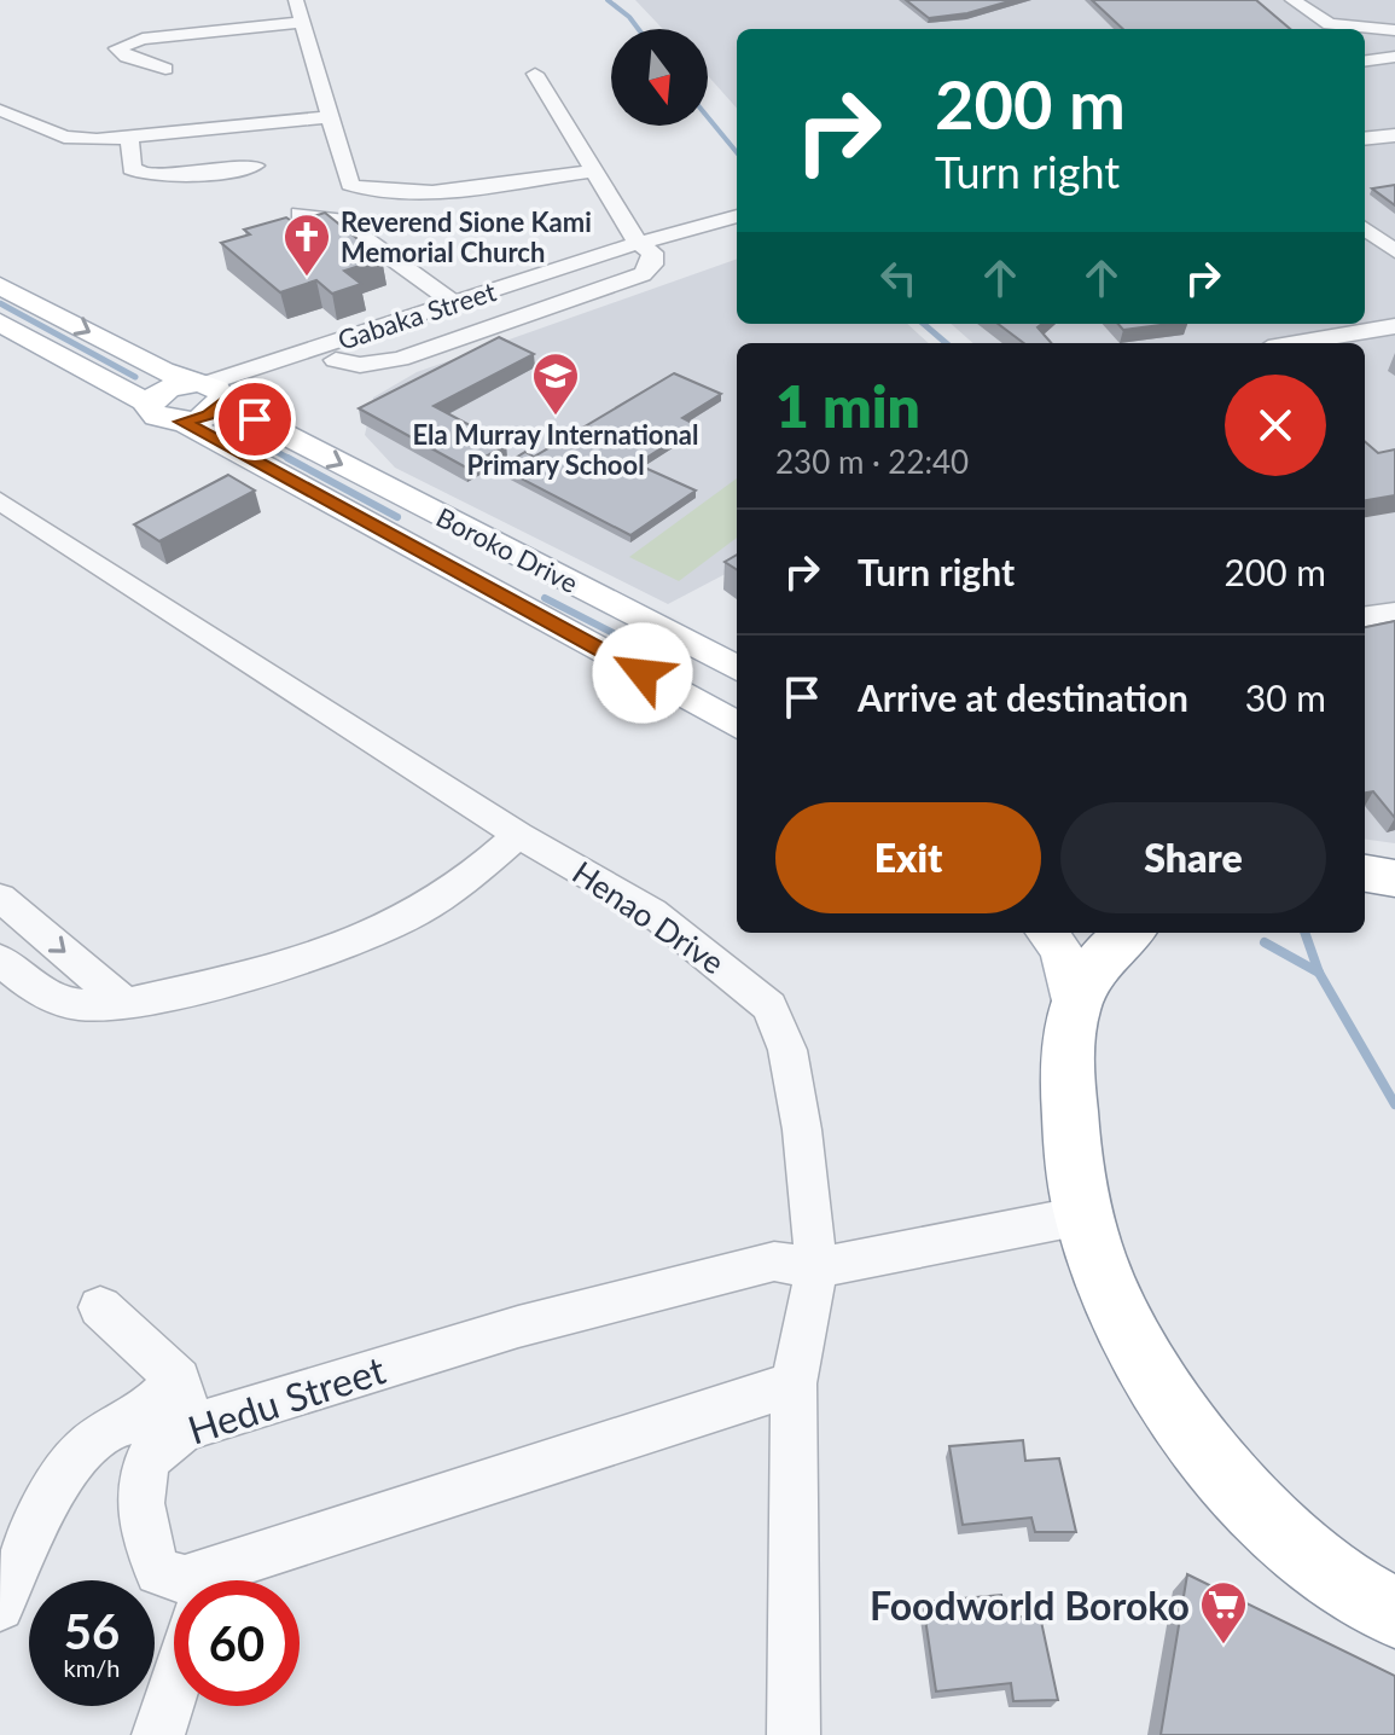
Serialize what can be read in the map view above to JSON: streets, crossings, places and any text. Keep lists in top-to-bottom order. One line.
{"streets":{"main road":["Boroko Drive"],"street":["Gabaka Street","Henao Drive","Hedu Street"]},"crossings":[["Gabaka Street","Boroko Drive"],["Henao Drive","Hedu Street"]],"places":{"church":["Reverend Sione Kami Memorial Church"],"school or university":["Ela Murray International Primary School"],"supermarket":["Foodworld Boroko"]},"north":"bottom","page":{"turn":["200 m","Turn right"],"heading":["1 min","230 m · 22:40"],"list":[{"name":"Turn right","value":"200 m"},{"name":"Arrive at destination","value":"30 m"}],"buttons":["Exit","Share"],"speed":"56 km/h","limit":"60"}}
